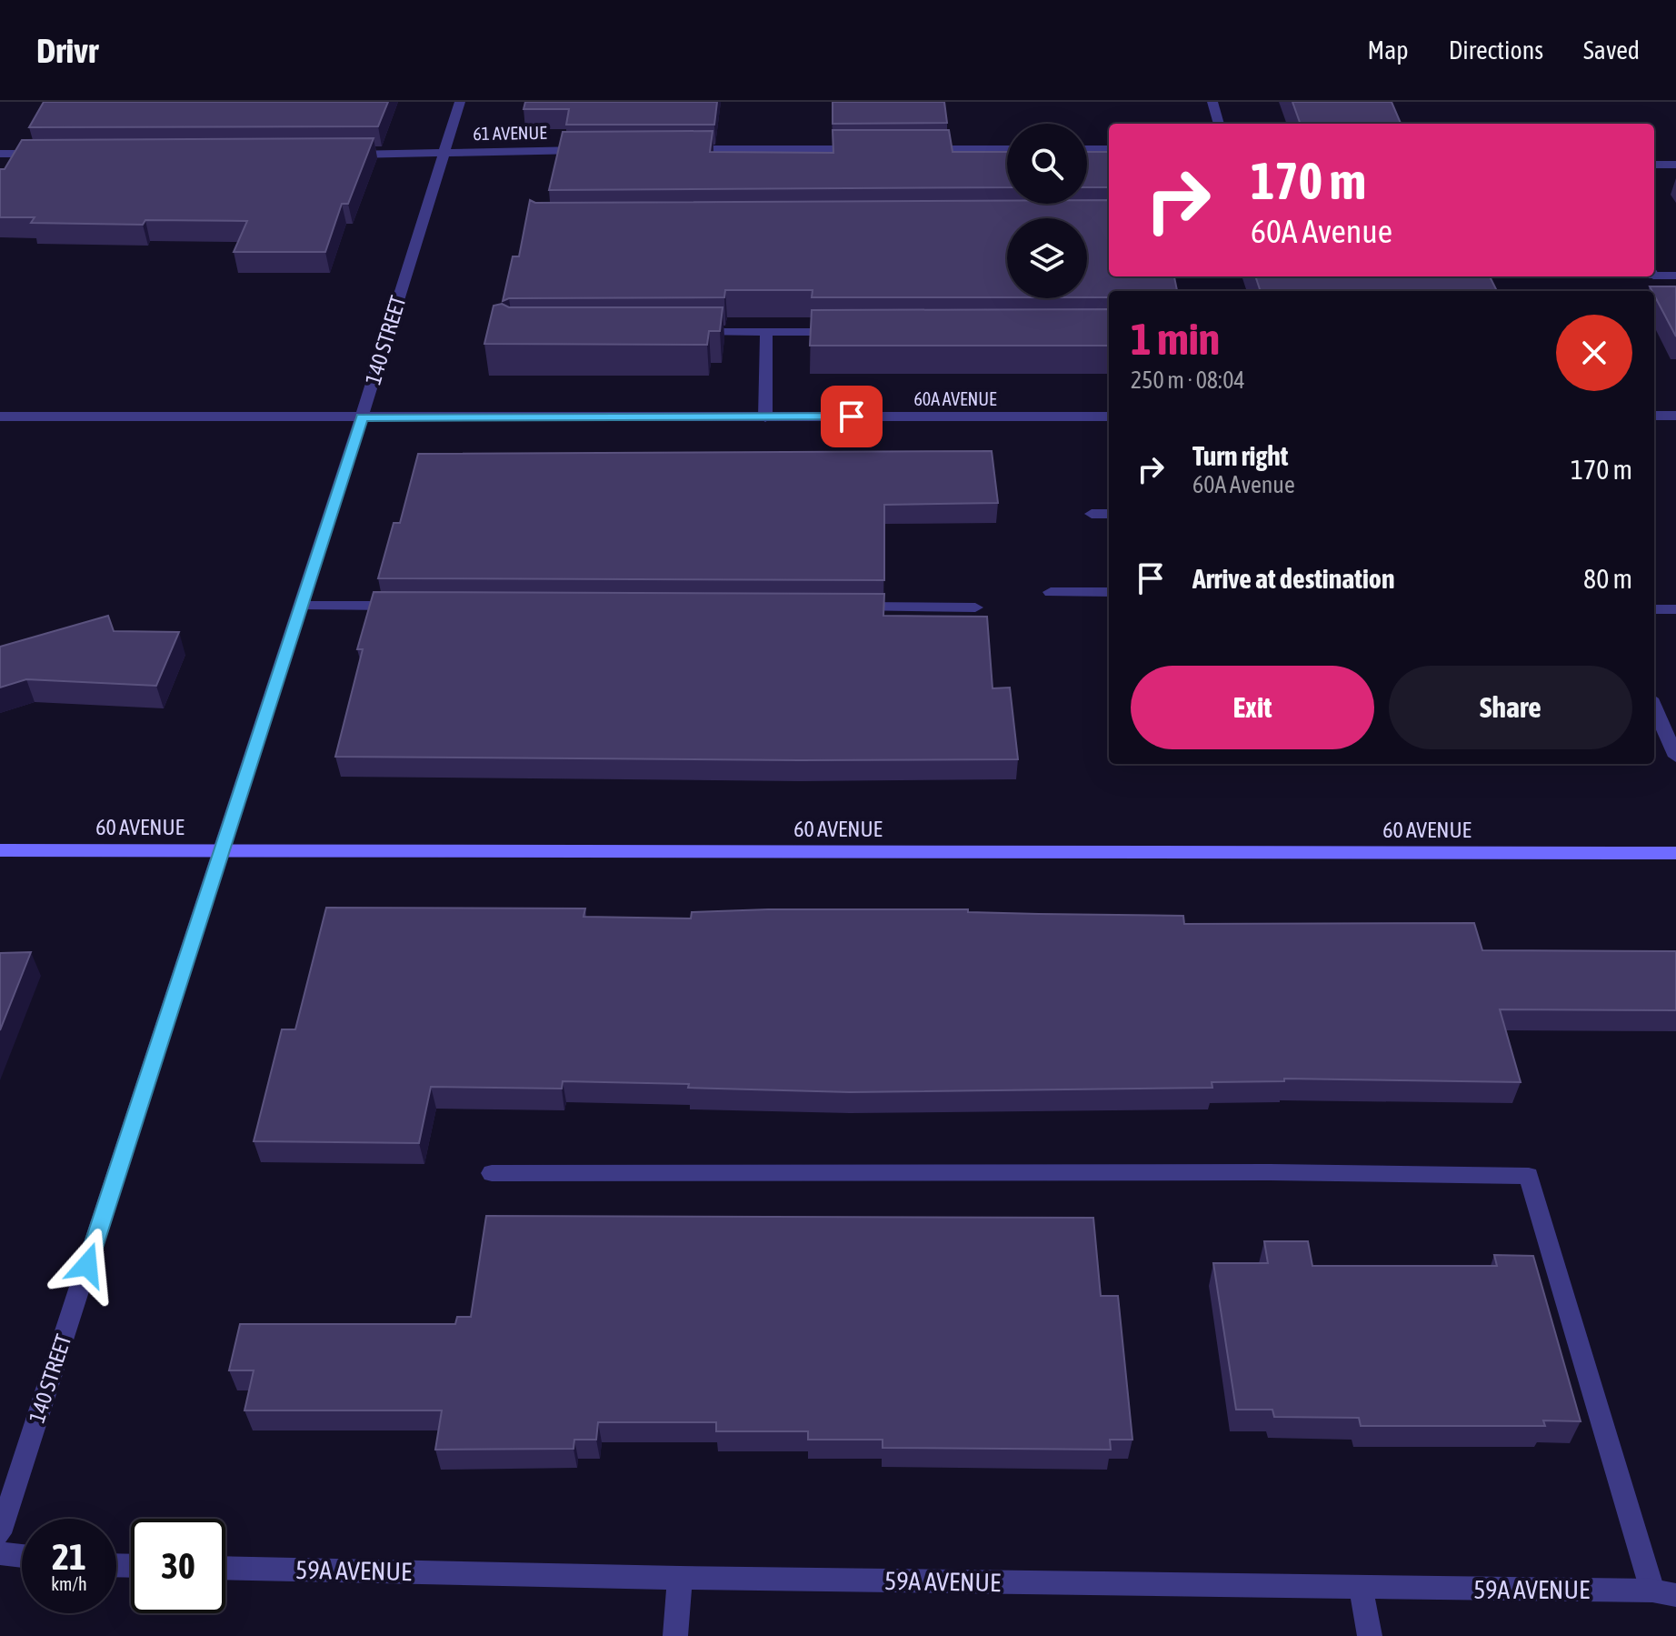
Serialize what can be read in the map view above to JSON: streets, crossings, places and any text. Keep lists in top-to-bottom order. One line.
{"streets":{"street":["61 AVENUE","140 STREET","60A AVENUE","60 AVENUE","59A AVENUE"]},"crossings":[["61 AVENUE","140 STREET"],["140 STREET","60A AVENUE"],["140 STREET","60 AVENUE"]],"page":{"header":"Drivr","nav":["Map","Directions","Saved"],"turn":["170 m","60A Avenue"],"heading":["1 min","250 m · 08:04"],"list":[{"name":"Turn right","note":"60A Avenue","value":"170 m"},{"name":"Arrive at destination","value":"80 m"}],"buttons":["Exit","Share"],"speed":"21 km/h","limit":"30"}}
